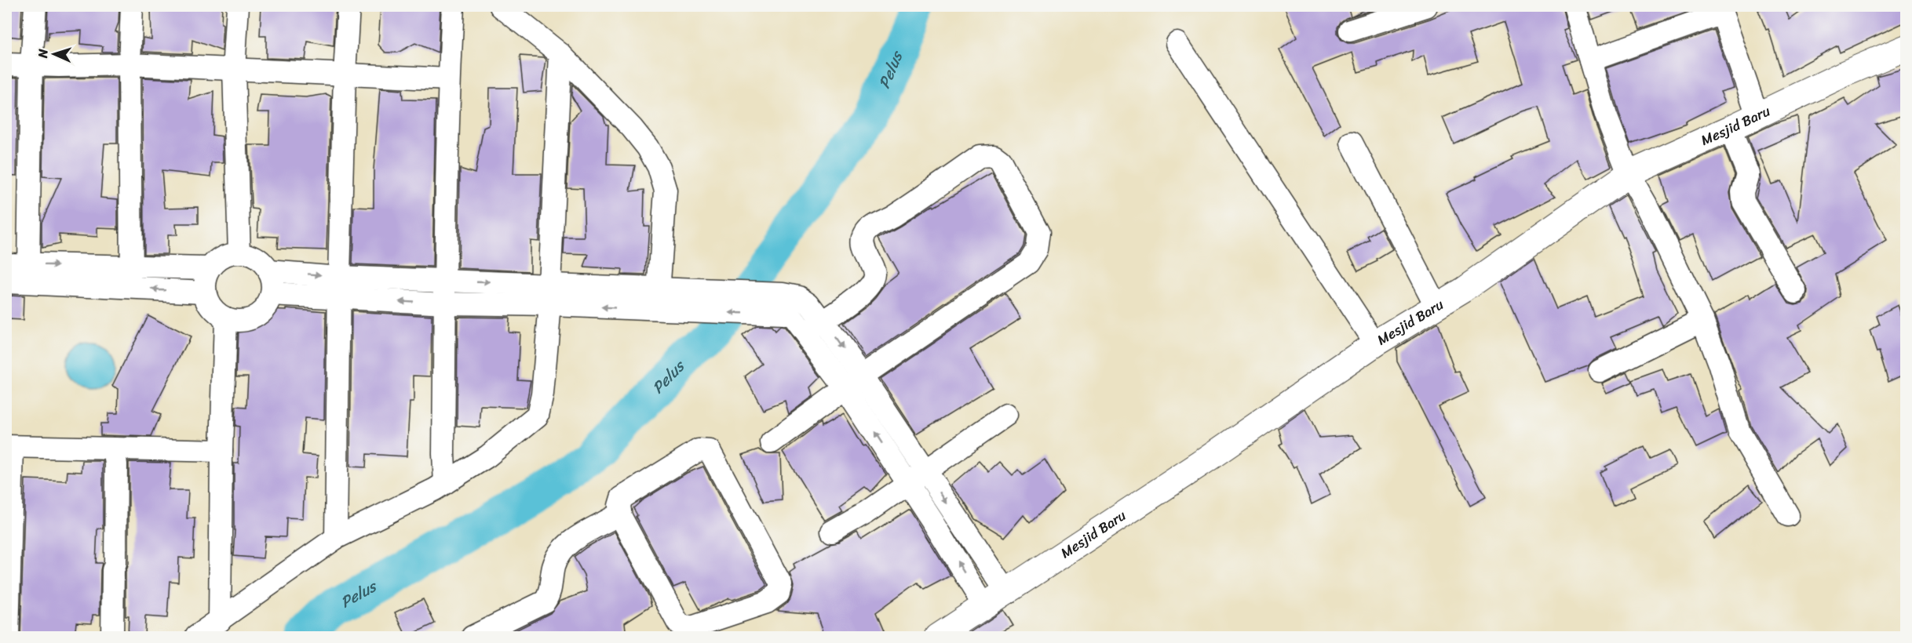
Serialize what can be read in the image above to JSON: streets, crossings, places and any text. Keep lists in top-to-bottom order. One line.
{"streets":{"street":["Mesjid Baru"]},"water":["Pelus"],"north":"left"}
